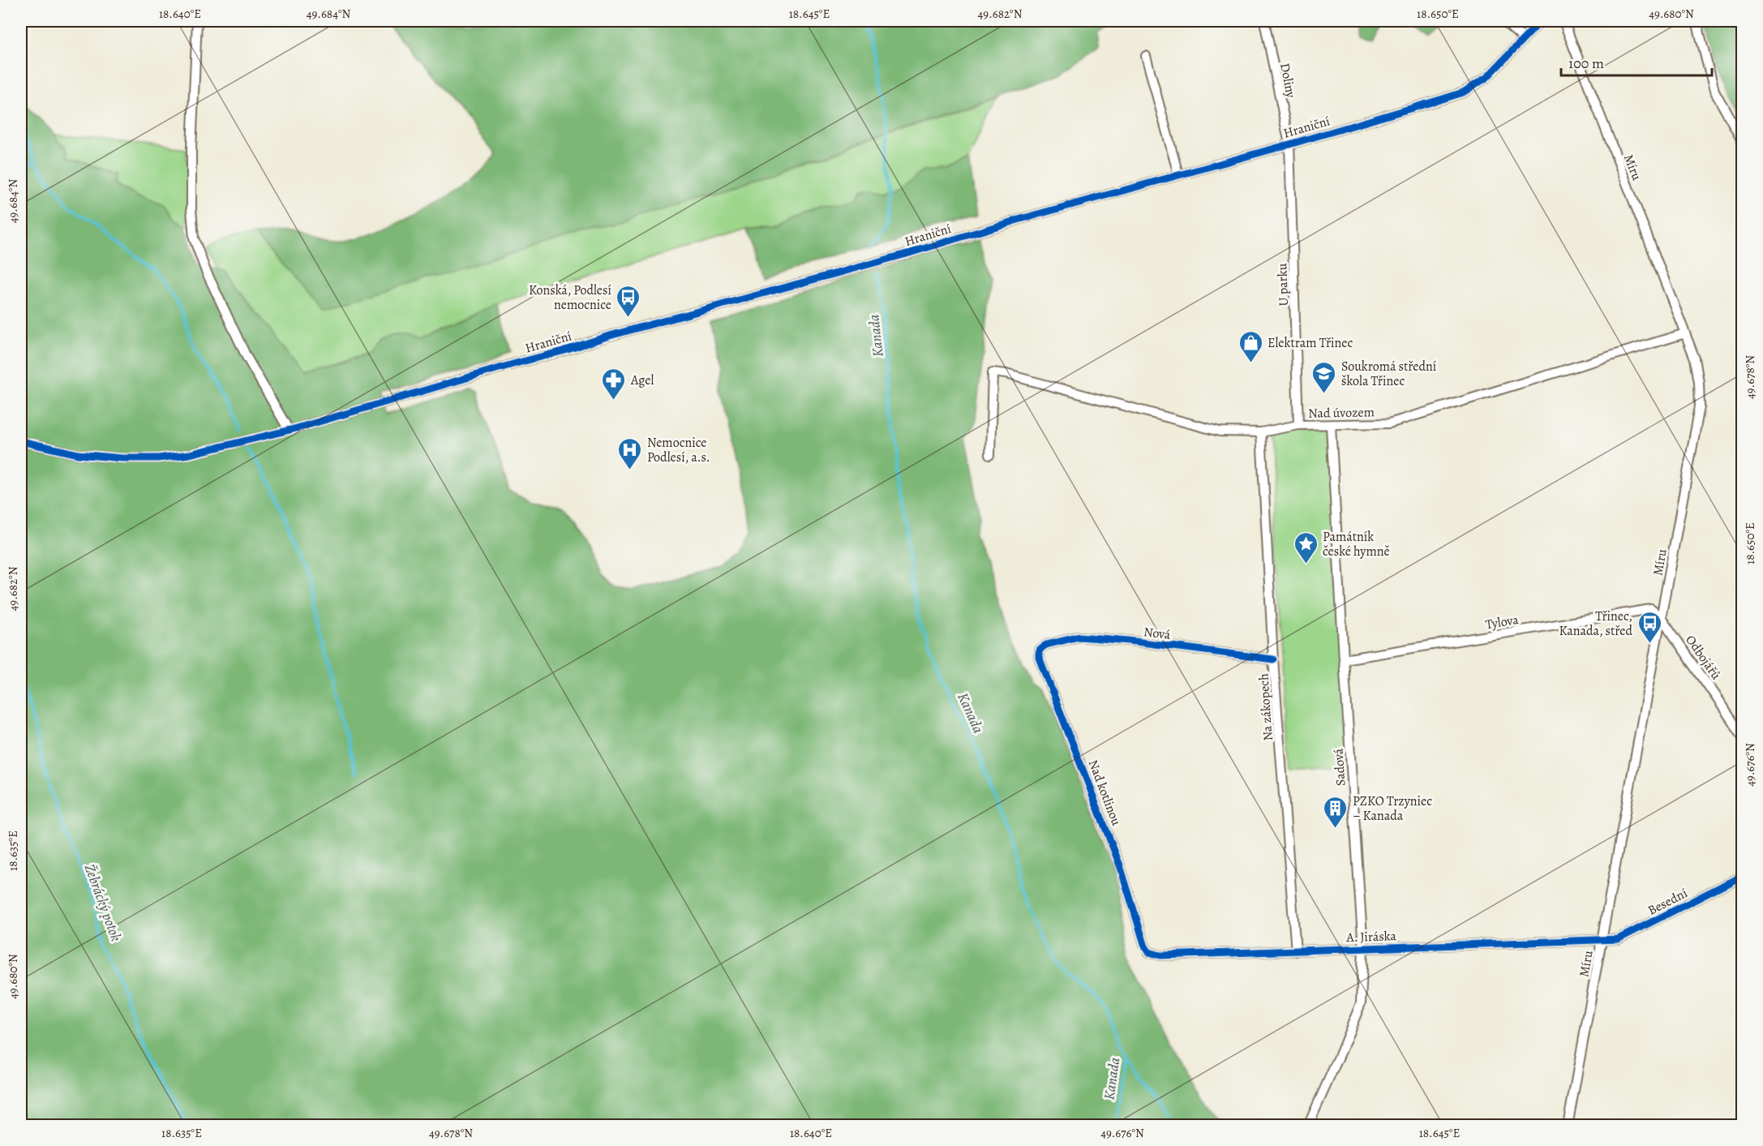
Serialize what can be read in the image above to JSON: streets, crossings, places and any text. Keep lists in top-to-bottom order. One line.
{"streets":{"street":["Doliny","Hraniční","Míru","U parku","Nad úvozem","Tylova","Nová","Odbojářů","Na zákopech","Sadová","Nad kotlinou","Besední","A. Jiráska"]},"crossings":[["Doliny","Hraniční"],["Doliny","U parku"],["Hraniční","U parku"],["Míru","Nad úvozem"],["Míru","Tylova"],["Míru","Odbojářů"],["Míru","Besední"],["Míru","A. Jiráska"],["U parku","Nad úvozem"],["Nad úvozem","Na zákopech"],["Nad úvozem","Sadová"],["Tylova","Odbojářů"],["Tylova","Sadová"],["Nová","Na zákopech"],["Nová","Nad kotlinou"],["Na zákopech","A. Jiráska"],["Sadová","A. Jiráska"],["Nad kotlinou","A. Jiráska"],["Besední","A. Jiráska"]],"water":["Kanada","Žebrácký potok"],"places":{"bus stop":["Konská, Podlesí nemocnice","Třinec, Kanada, střed"],"shop":["Elektram Třinec"],"school or university":["Soukromá střední škola Třinec"],"pharmacy":["Agel"],"hospital":["Nemocnice Podlesí, a.s."],"place":["Památník české hymně"],"building":["PZKO Trzyniec – Kanada"]},"scale_bar":"100 m","coordinates":["18.640°E","49.684°N","18.645°E","49.682°N","18.650°E","49.680°N","49.678°N","49.676°N","18.635°E"]}
